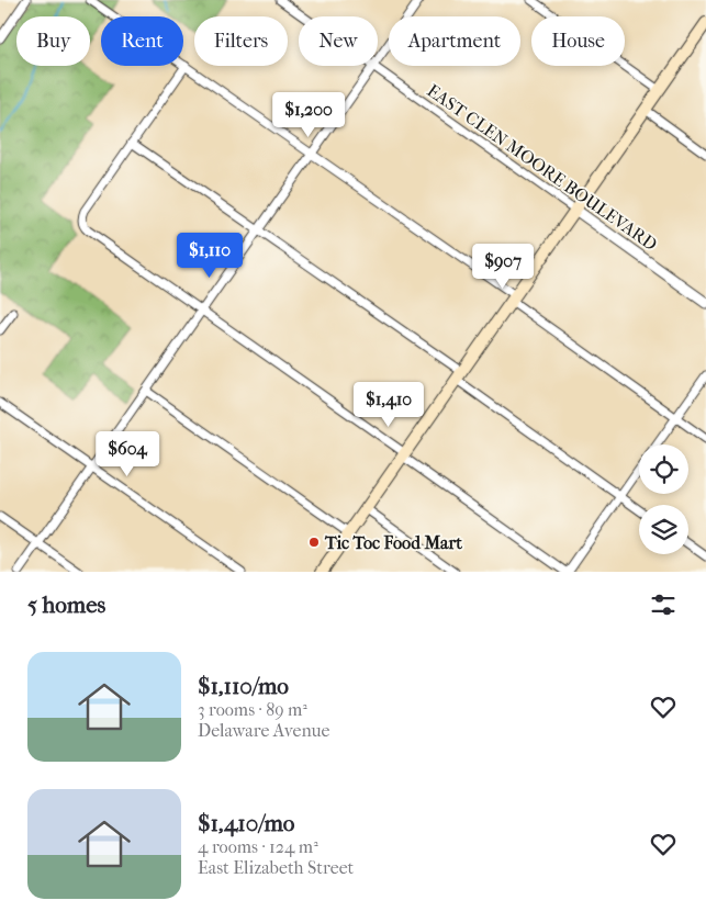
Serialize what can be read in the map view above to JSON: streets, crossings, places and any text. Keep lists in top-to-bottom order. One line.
{"streets":{"street":["EAST CLEN MOORE BOULEVARD"]},"places":["Tic Toc Food Mart"],"page":{"chip":["Buy","Rent","Filters","New","Apartment","House"],"price":["$1,200","$1,110","$907","$1,410","$604"],"heading":"5 homes","list":[{"name":"$1,110/mo","note":"3 rooms · 89 m² · Delaware Avenue"},{"name":"$1,410/mo","note":"4 rooms · 124 m² · East Elizabeth Street"}]}}
